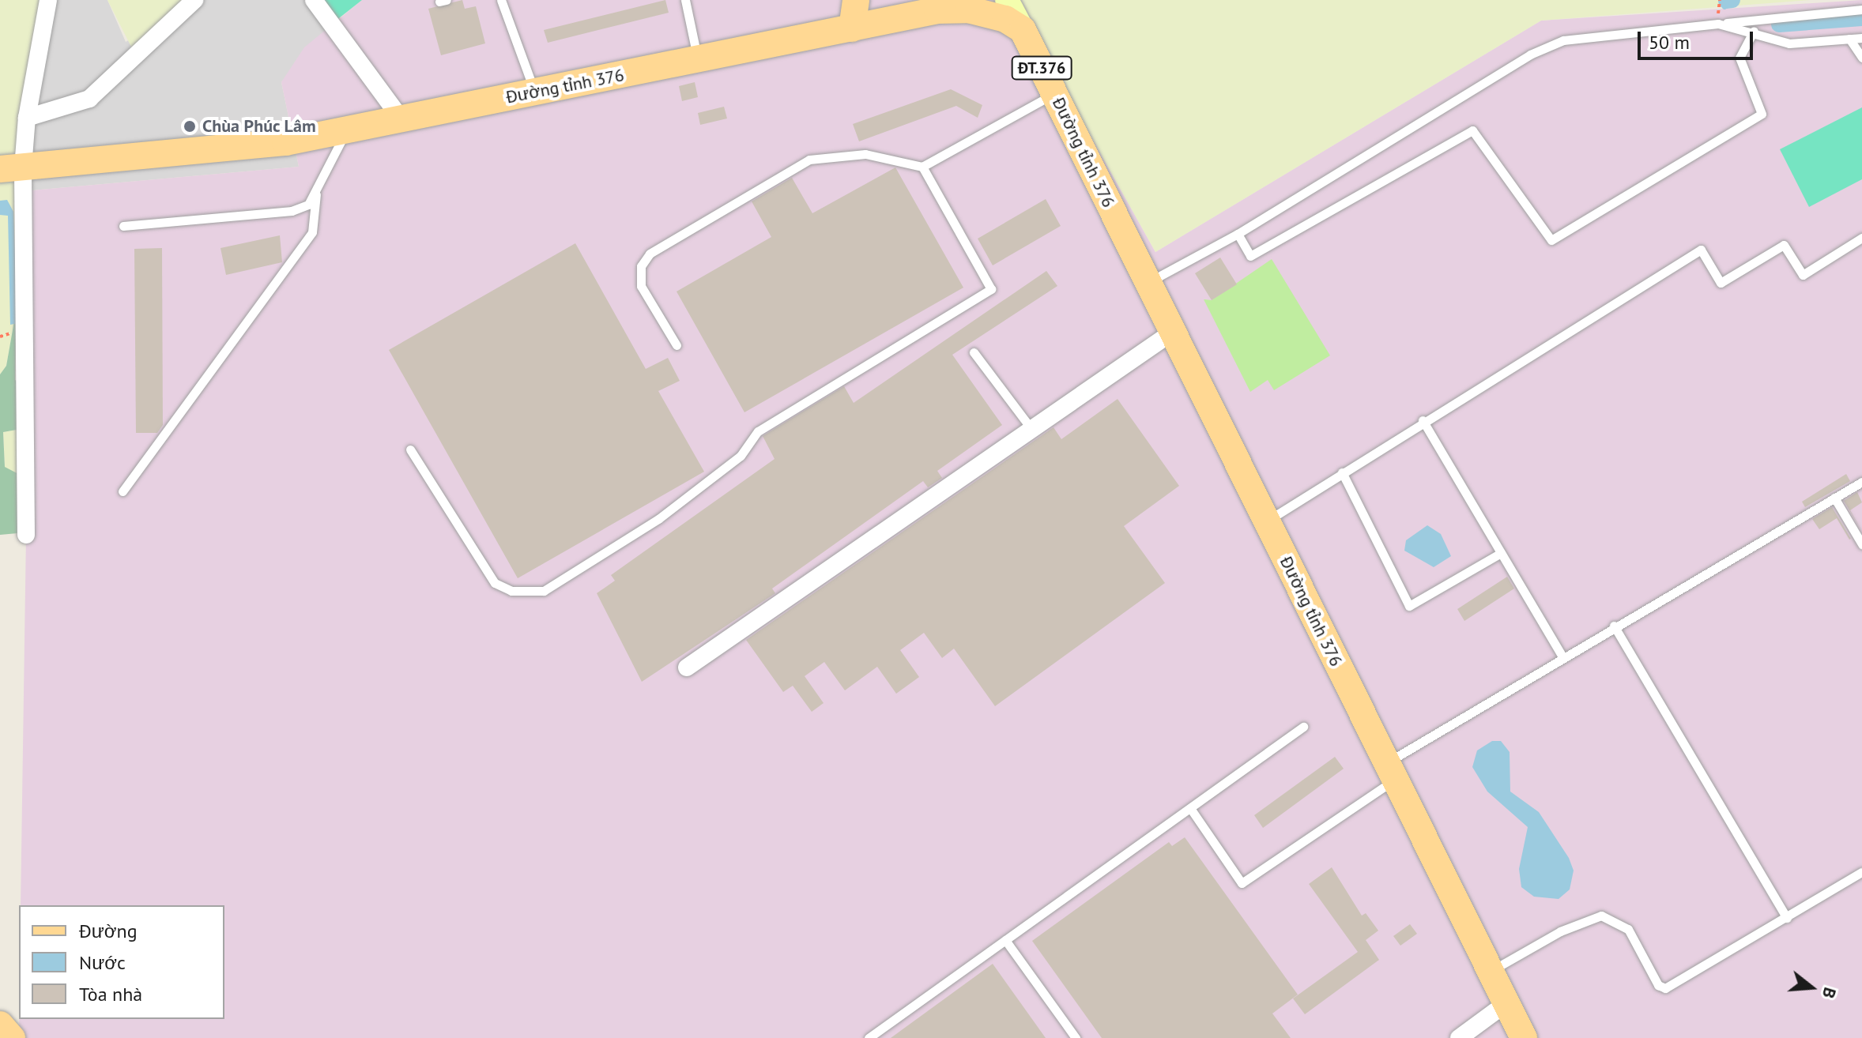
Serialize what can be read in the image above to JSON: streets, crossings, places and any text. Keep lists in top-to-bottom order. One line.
{"streets":{"main road":["ĐT.376","Đường tỉnh 376"]},"places":["Chùa Phúc Lâm"],"legend":["Đường","Nước","Tòa nhà"],"scale_bar":"50 m","north":"right"}
